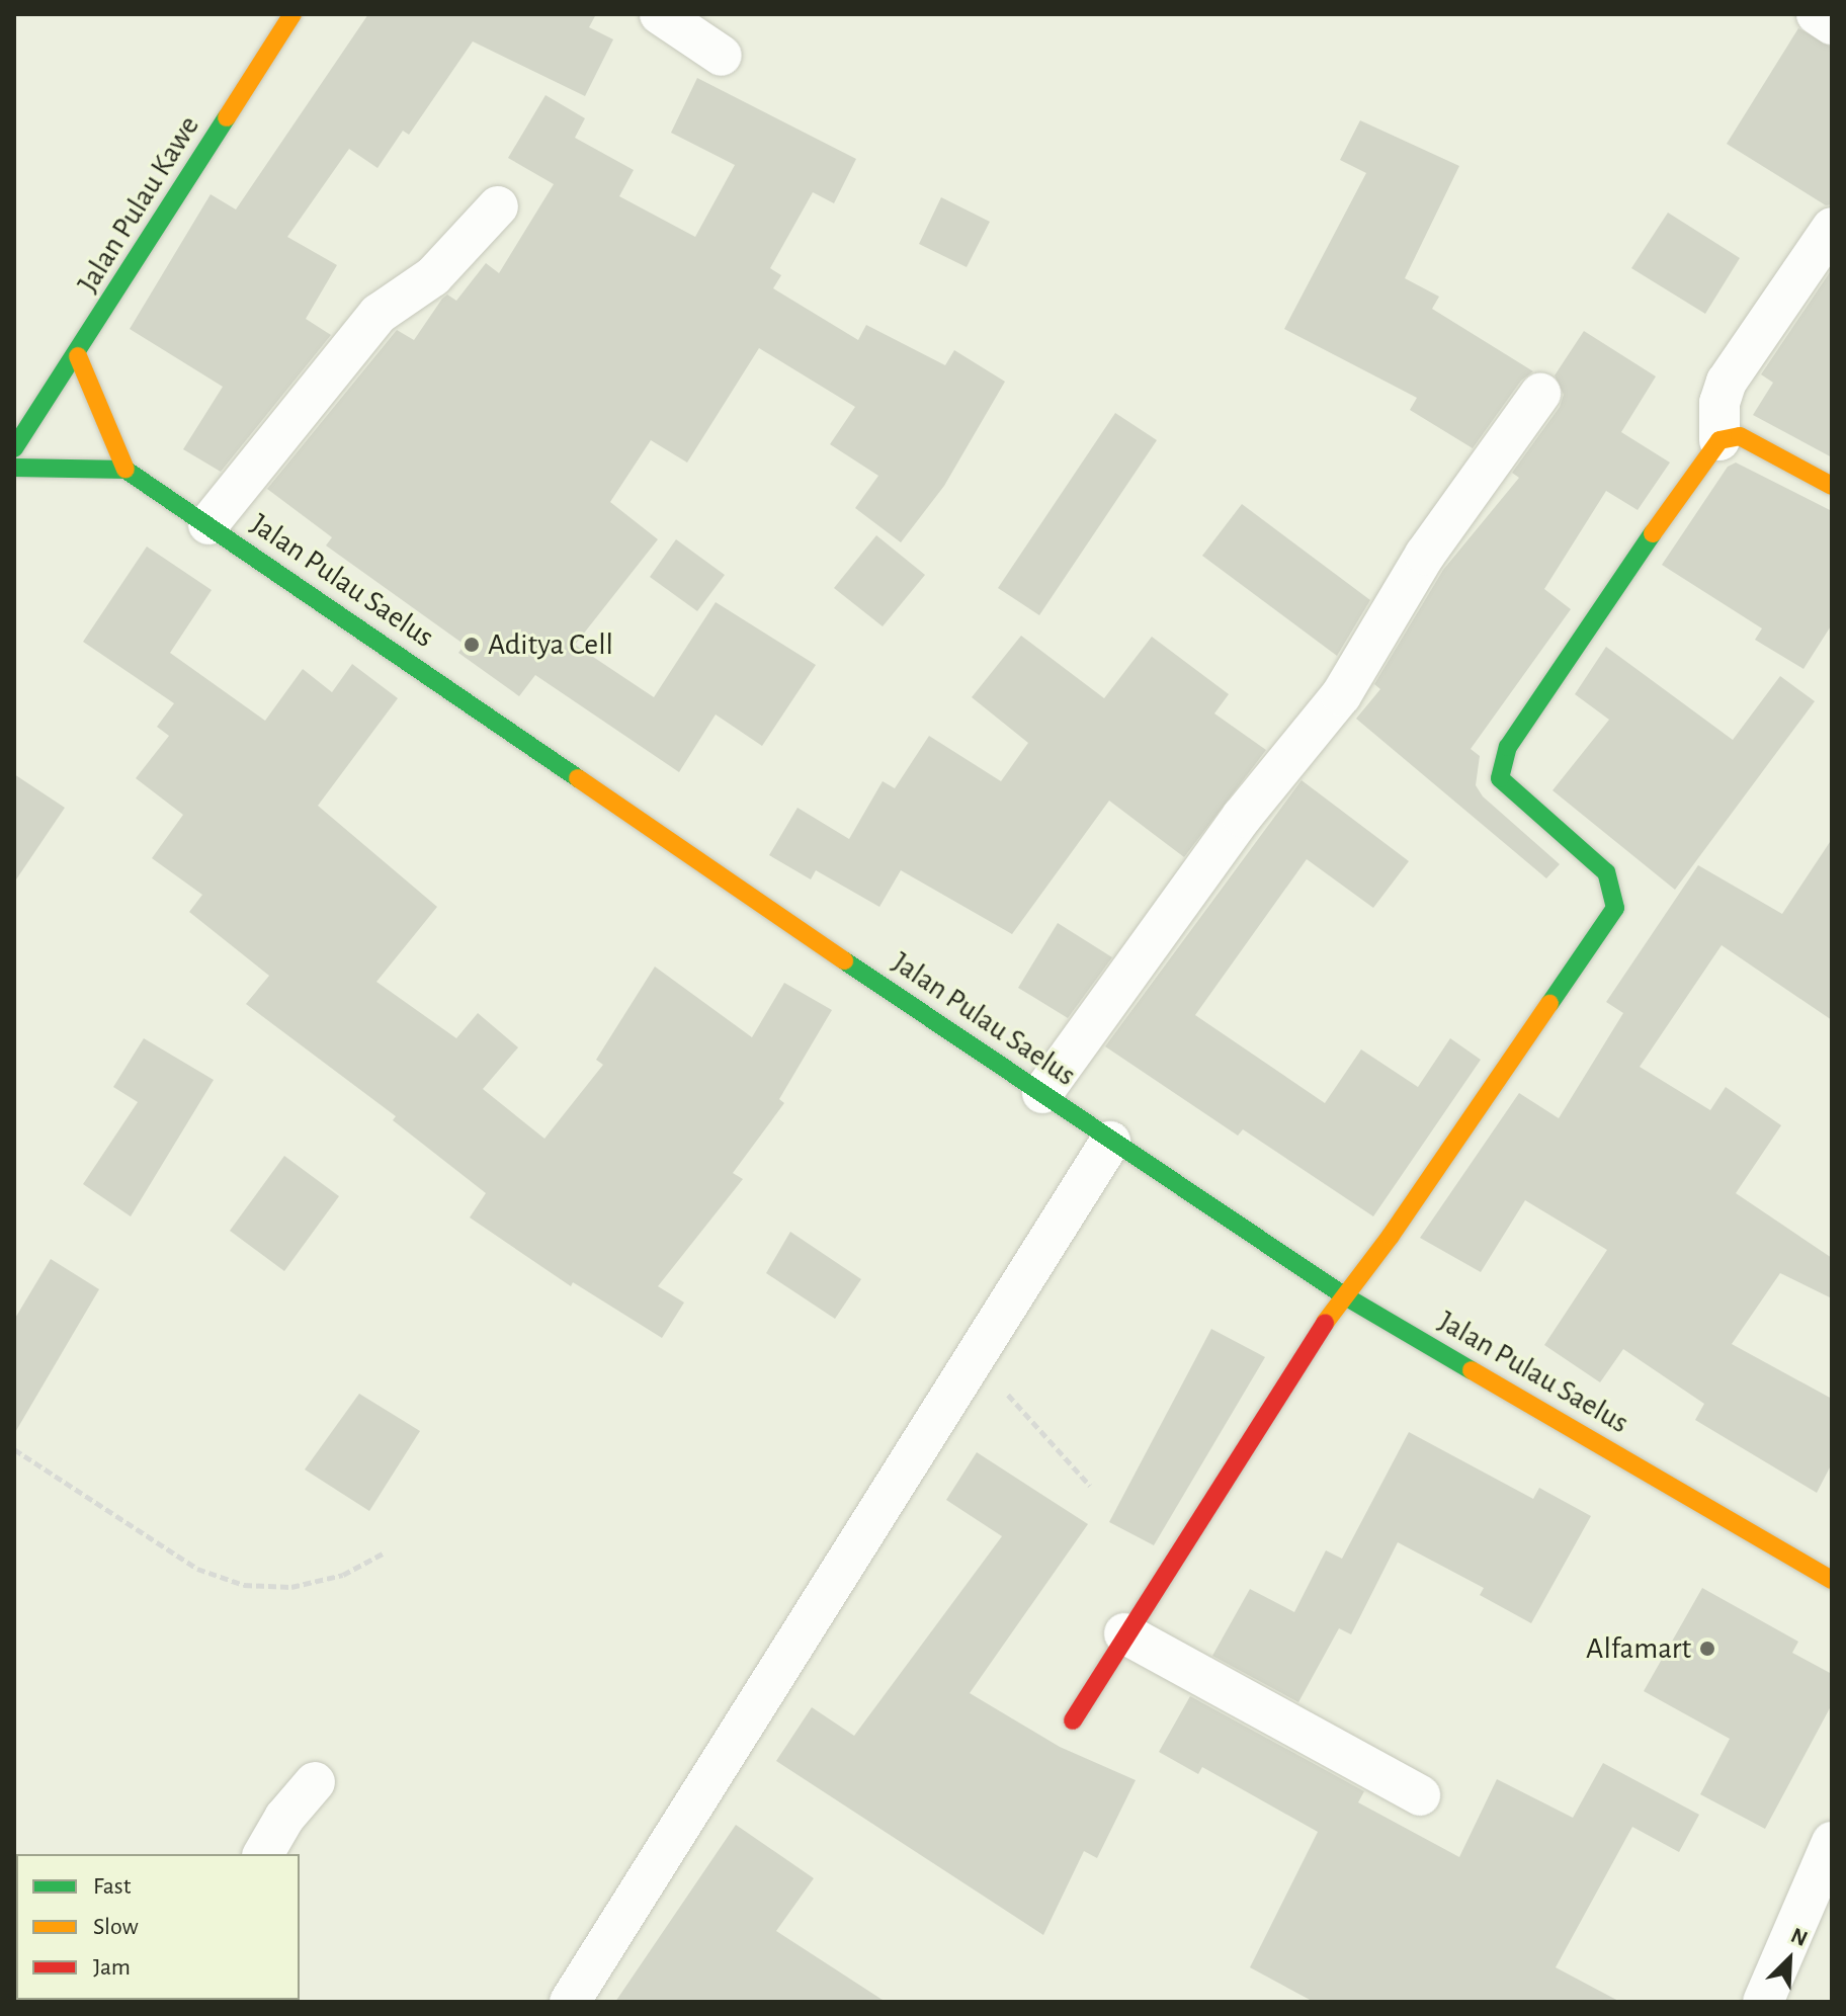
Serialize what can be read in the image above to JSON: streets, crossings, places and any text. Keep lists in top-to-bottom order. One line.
{"streets":{"street":["Jalan Pulau Kawe","Jalan Pulau Saelus"]},"places":["Aditya Cell","Alfamart"],"legend":["Fast","Slow","Jam"],"north":"top right"}
